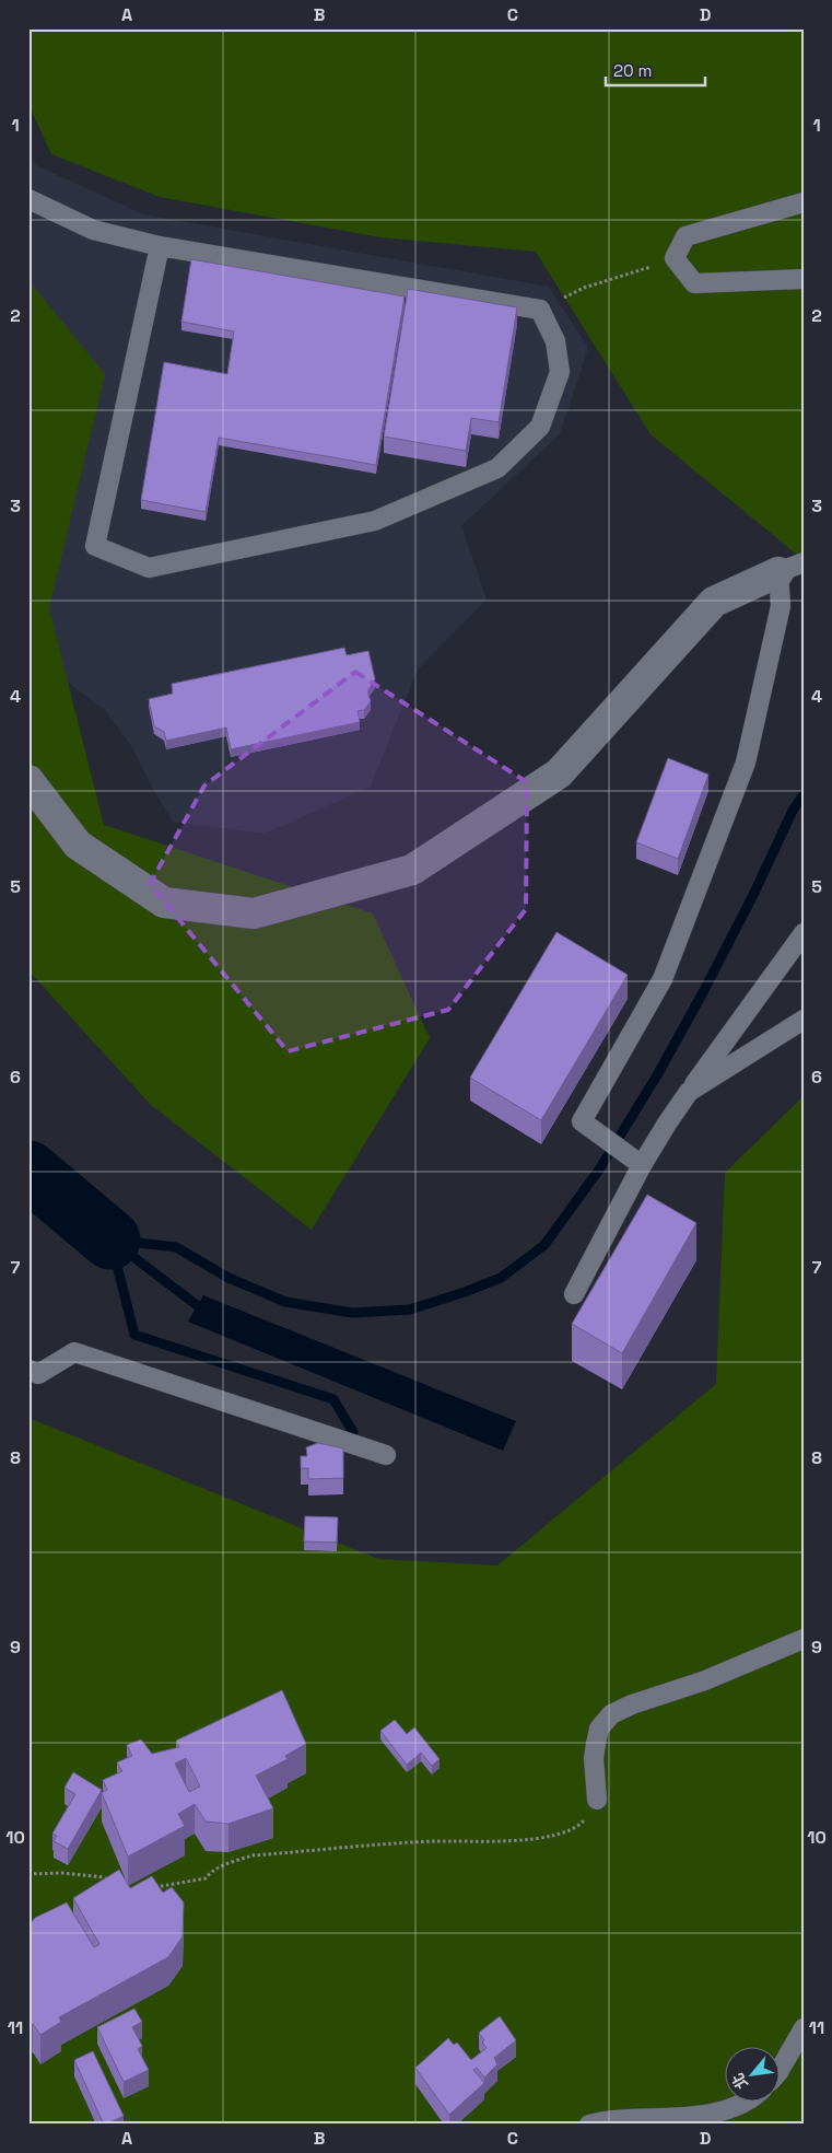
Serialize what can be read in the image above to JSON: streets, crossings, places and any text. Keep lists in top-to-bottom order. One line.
{"scale_bar":"20 m","north":"bottom left","grid":{"columns":["A","B","C","D"],"rows":["1","2","3","4","5","6","7","8","9","10","11"]}}
